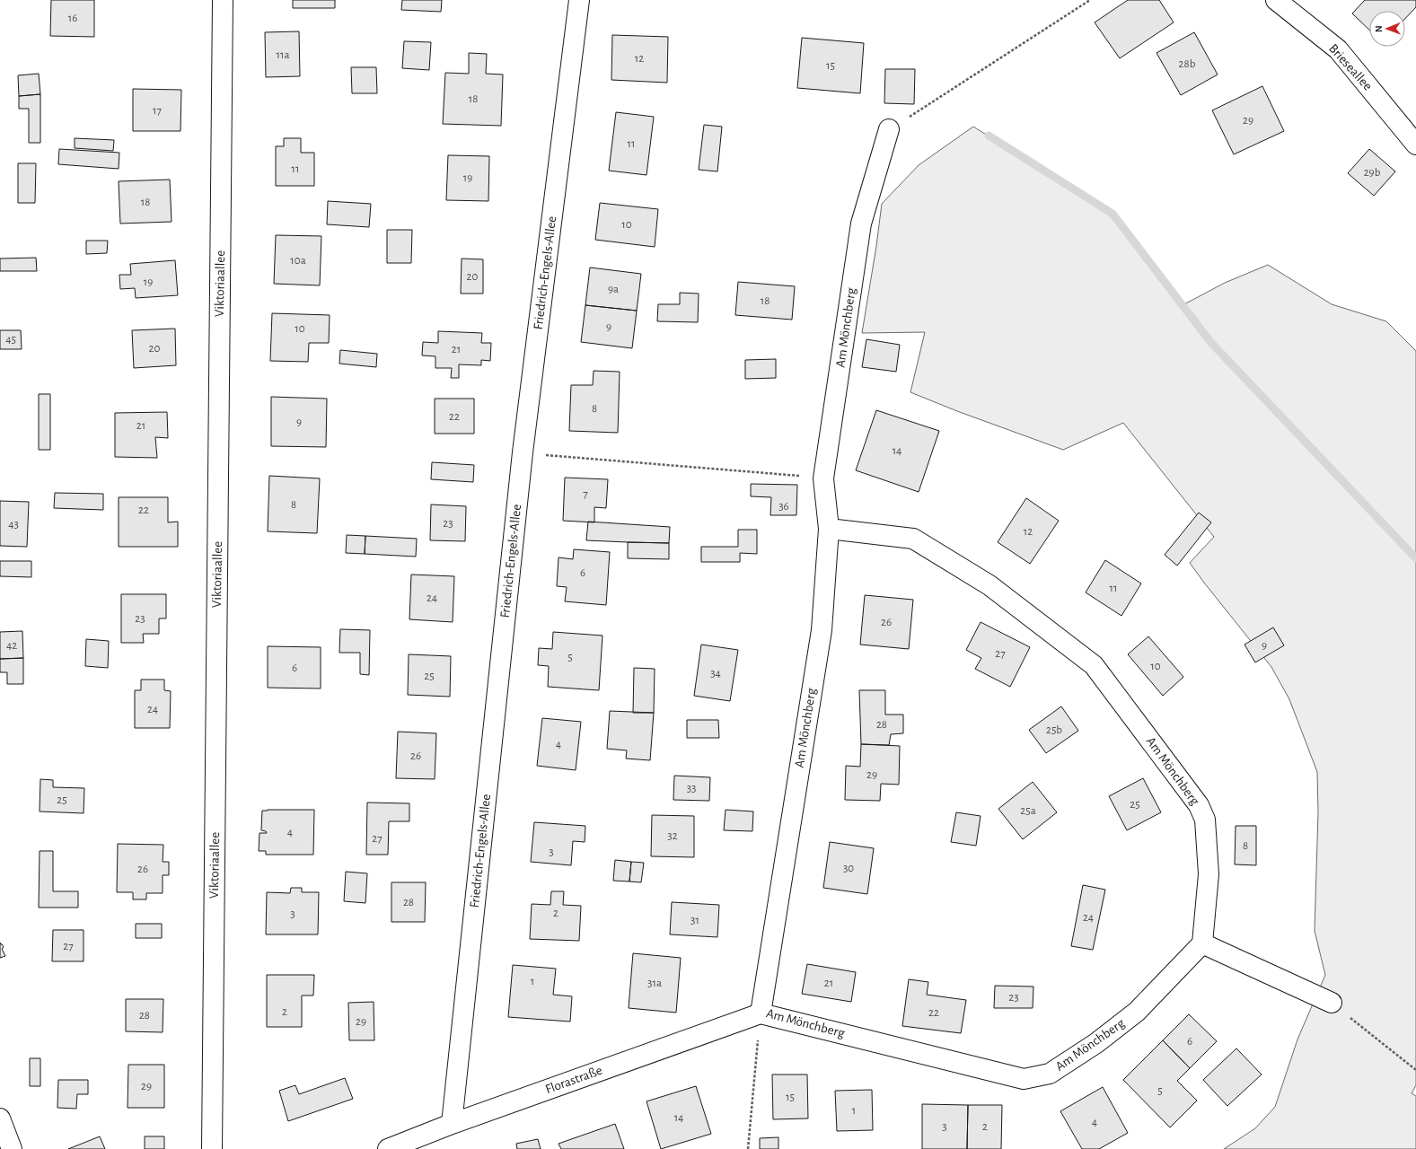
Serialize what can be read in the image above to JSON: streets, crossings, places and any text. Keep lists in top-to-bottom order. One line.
{"streets":{"street":["Brieseallee","Friedrich-Engels-Allee","Viktoriaallee","Am Mönchberg","Florastraße"]},"crossings":[["Friedrich-Engels-Allee","Florastraße"],["Am Mönchberg","Florastraße"]],"house_numbers":["16","11a","12","28b","15","18","17","29","11","11","29b","19","18","10","10a","20","19","9a","18","9","10","45","20","21","8","22","9","21","14","7","8","36","22","23","43","12","6","11","24","23","26","42","9","27","5","10","6","34","25","24","28","25b","4","26","29","33","25","25","25a","4","32","27","8","3","30","26","28","2","3","24","31","27","1","31a","21","23","2","22","28","29","6","29","5","15","1","14","4","3","2"],"north":"left"}
